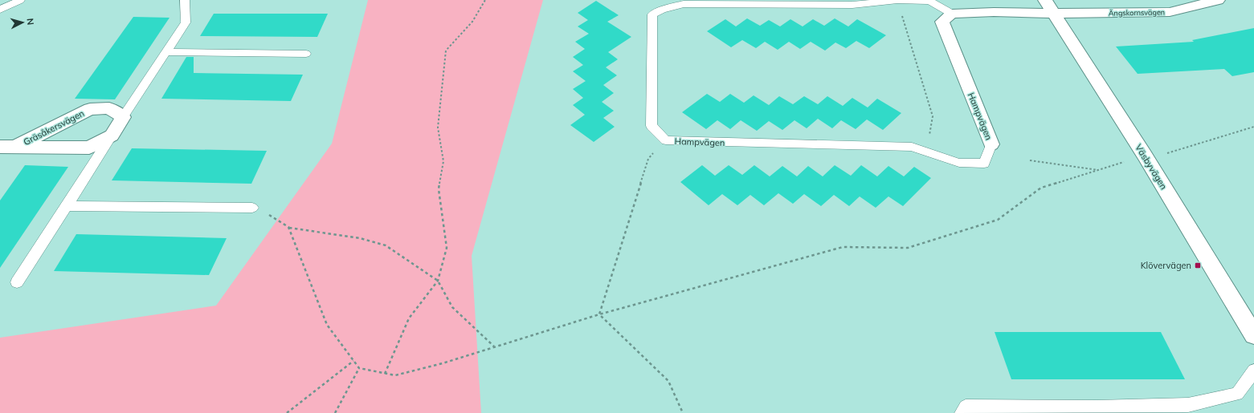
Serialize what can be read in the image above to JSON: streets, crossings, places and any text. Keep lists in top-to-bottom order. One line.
{"streets":{"street":["Ängskornsvägen","Hampvägen","Gräsåkersvägen","Väsbyvägen"]},"crossings":[["Ängskornsvägen","Väsbyvägen"]],"places":{"transit":["Klövervägen"]},"north":"right"}
